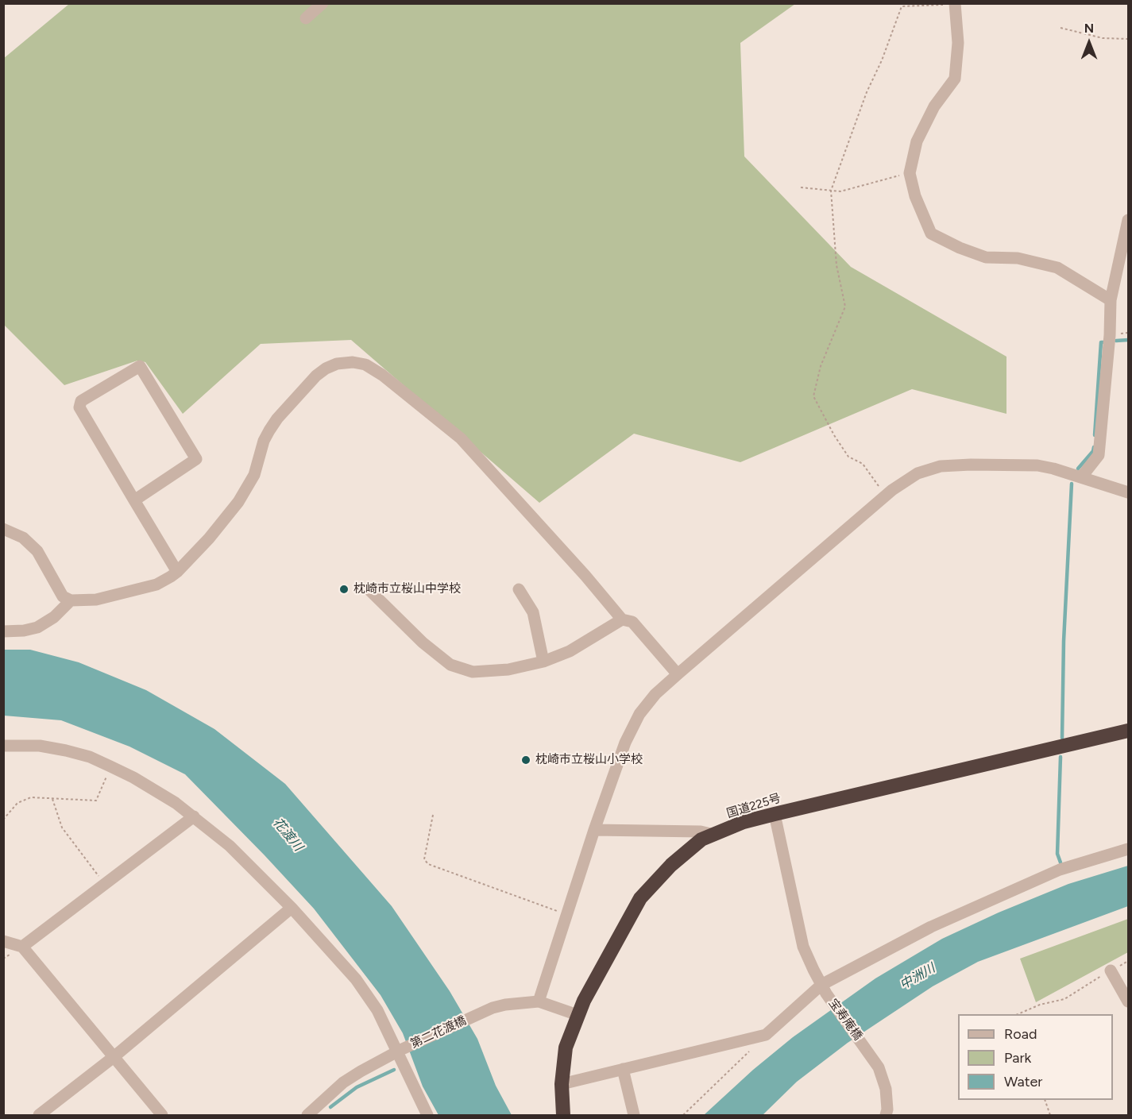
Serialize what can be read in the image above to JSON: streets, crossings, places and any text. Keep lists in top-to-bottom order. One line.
{"streets":{"highway":["国道225号"],"street":["宝寿庵橋","第二花渡橋"]},"crossings":[["国道225号","宝寿庵橋"]],"water":["花渡川","中洲川"],"places":["枕崎市立桜山中学校","枕崎市立桜山小学校"],"legend":["Road","Park","Water"],"north":"top"}
